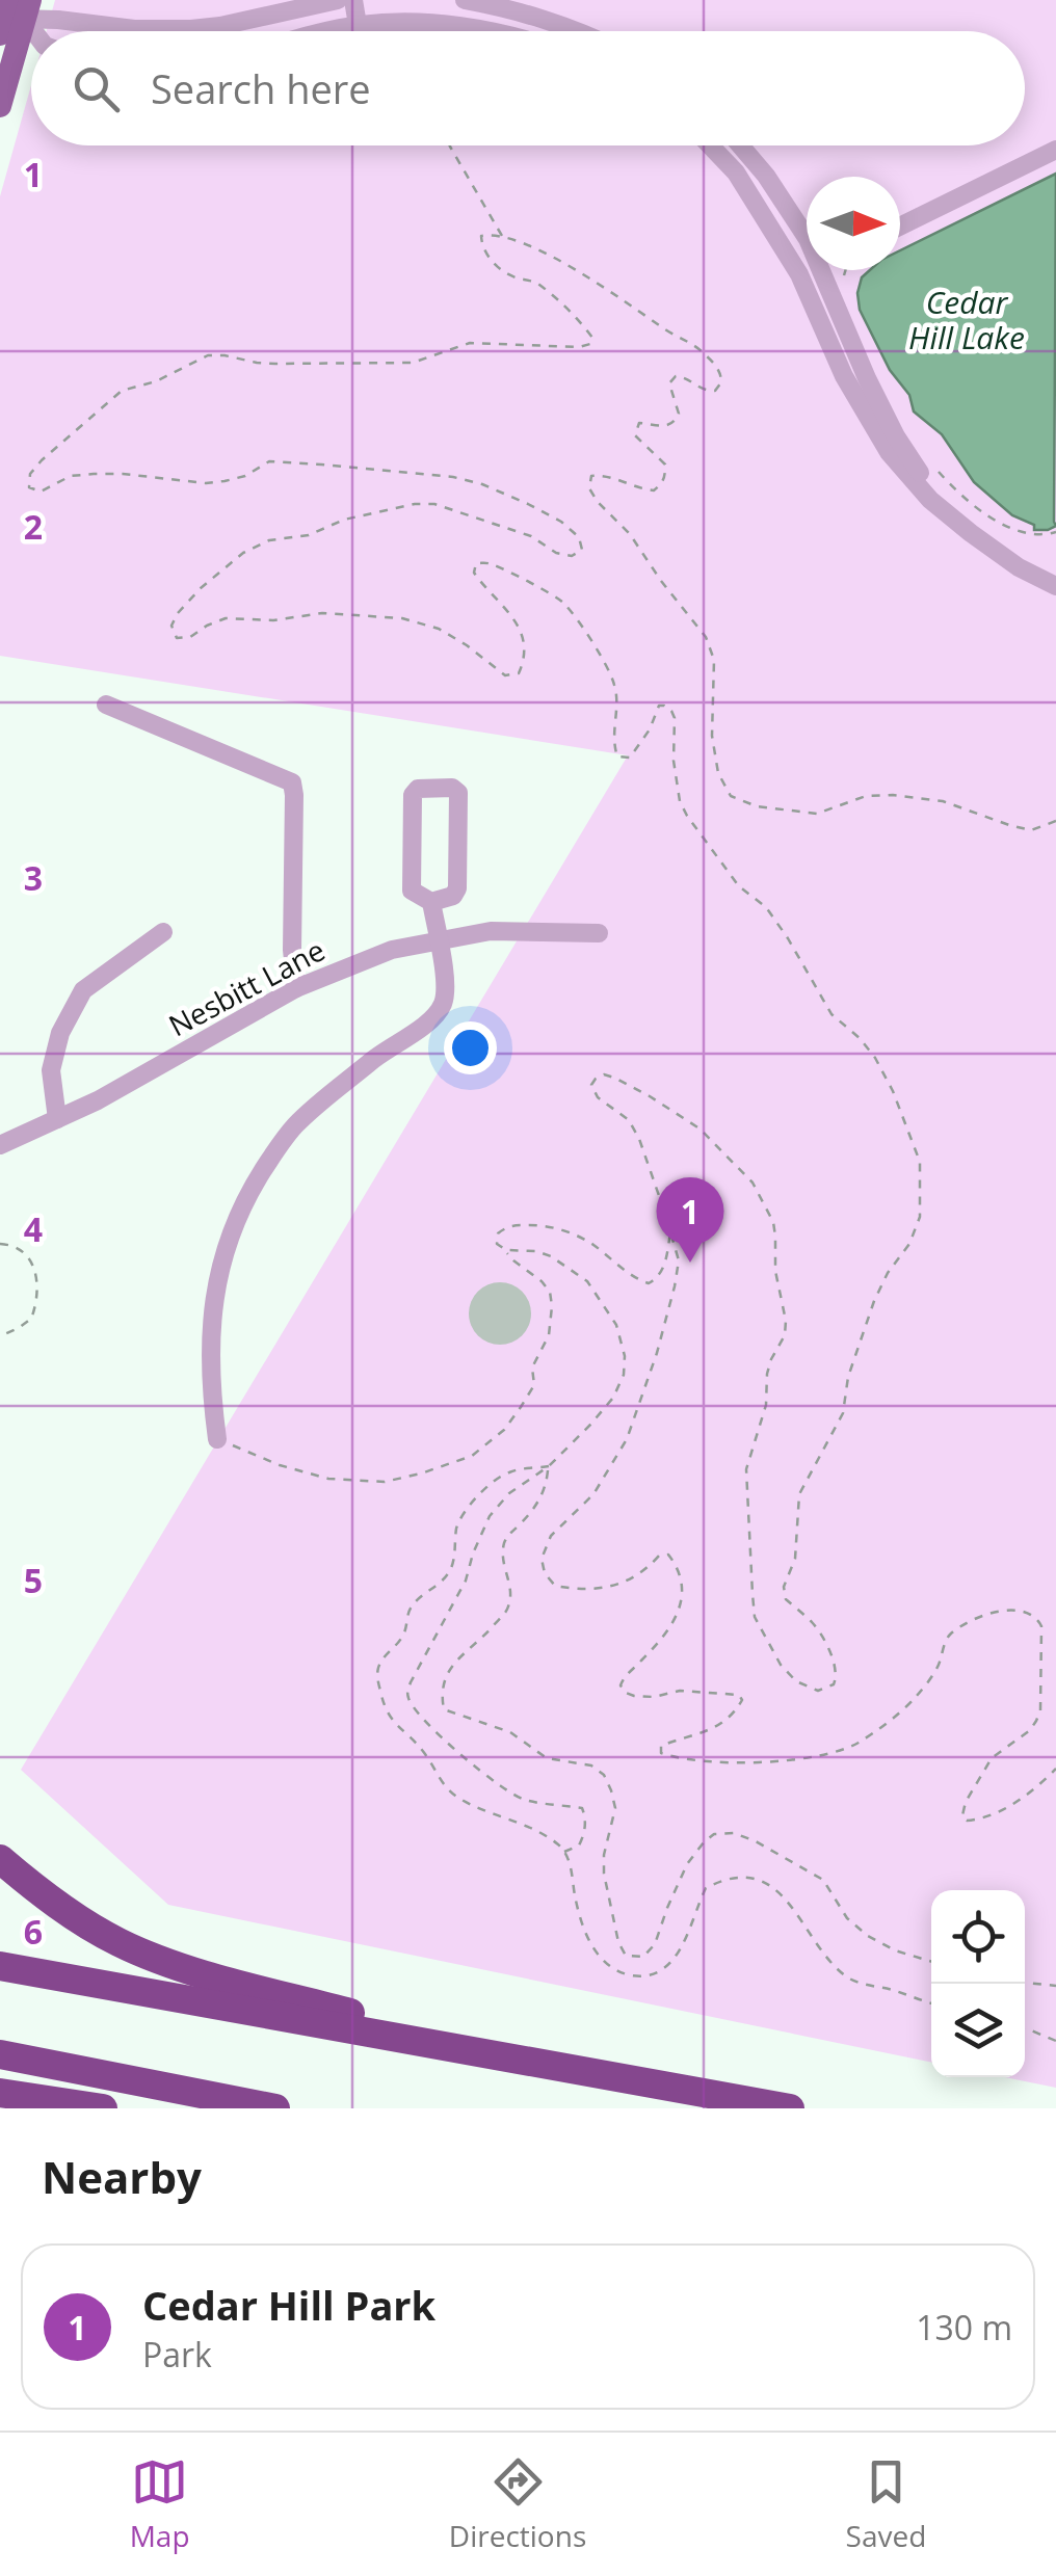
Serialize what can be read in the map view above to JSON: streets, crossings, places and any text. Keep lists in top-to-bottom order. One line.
{"streets":{"street":["Nesbitt Lane"]},"water":["Cedar Hill Lake"],"north":"right","page":{"search":"Search here","pins":"1","heading":"Nearby","list":[{"mark":"1","name":"Cedar Hill Park","note":"Park","value":"130 m"}],"nav":["Map","Directions","Saved"]},"grid":{"rows":["1","2","3","4","5","6"]}}
